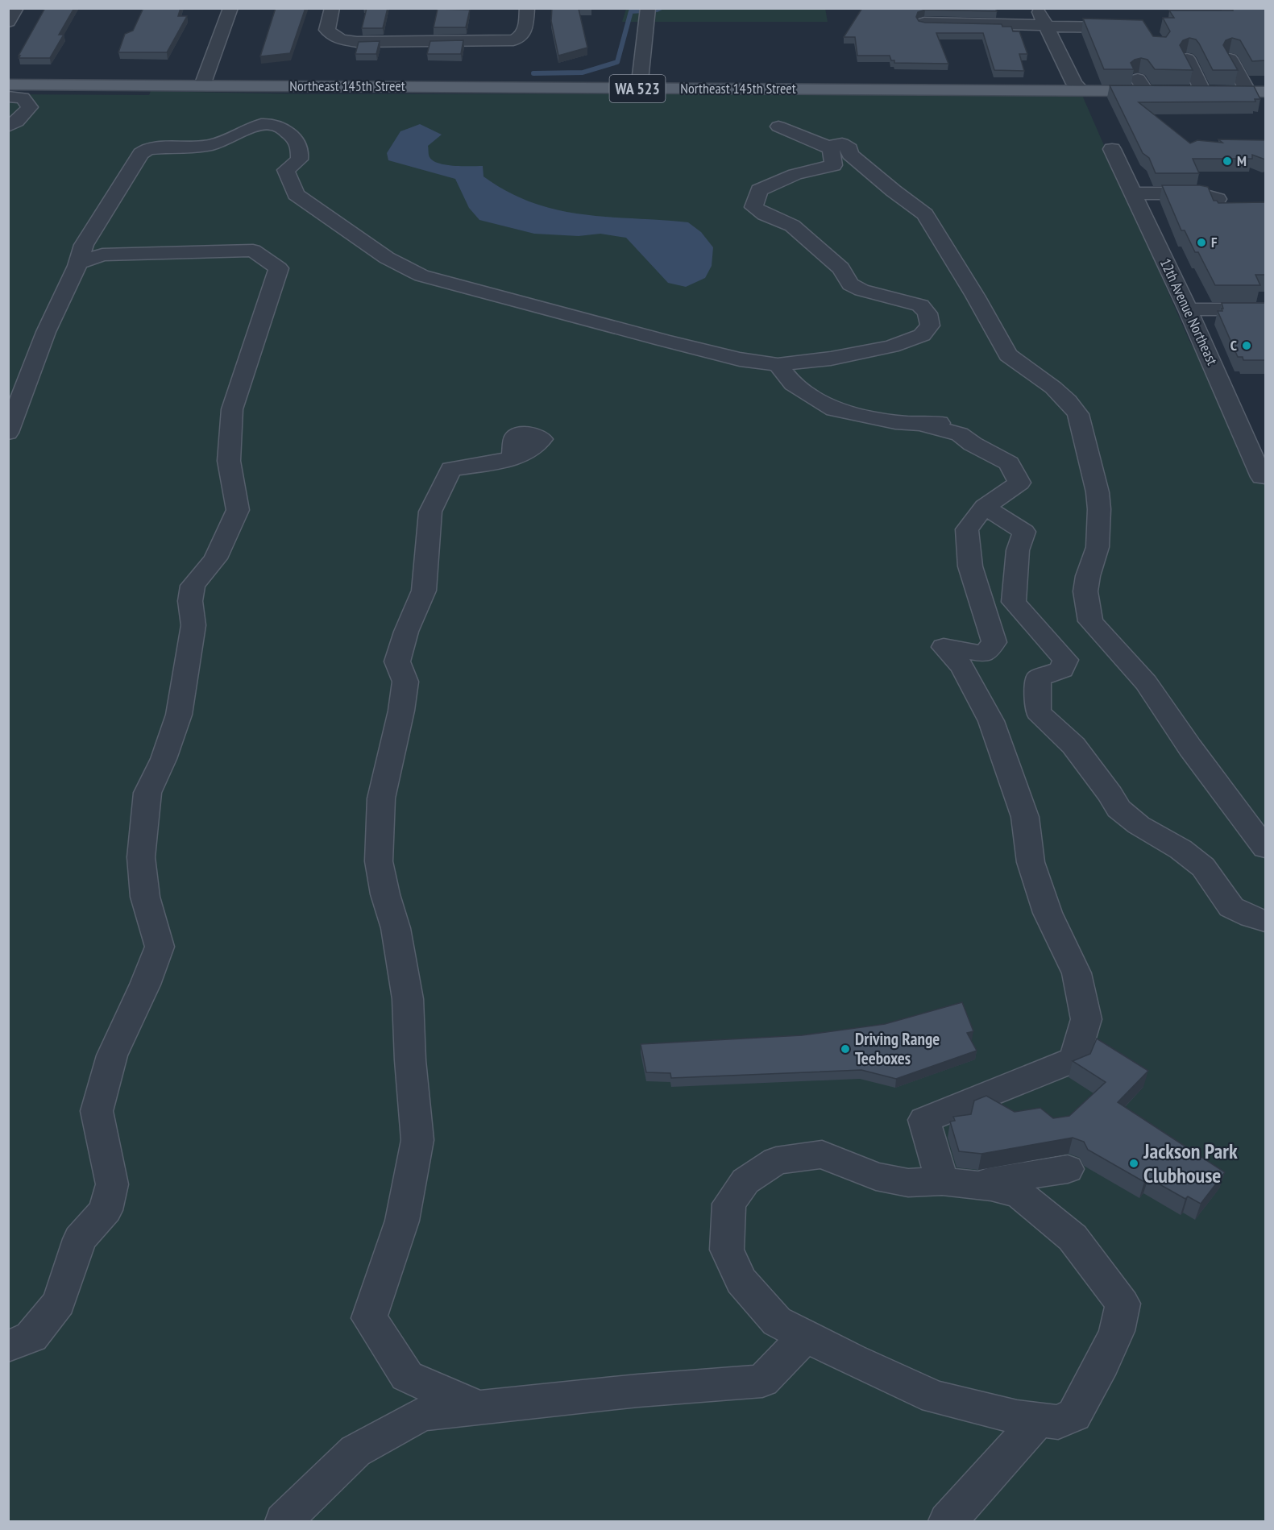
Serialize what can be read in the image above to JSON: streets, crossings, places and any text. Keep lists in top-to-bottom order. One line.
{"streets":{"main road":["Northeast 145th Street","WA 523"],"street":["12th Avenue Northeast"]},"places":["M","F","C","Driving Range Teeboxes","Jackson Park Clubhouse"]}
